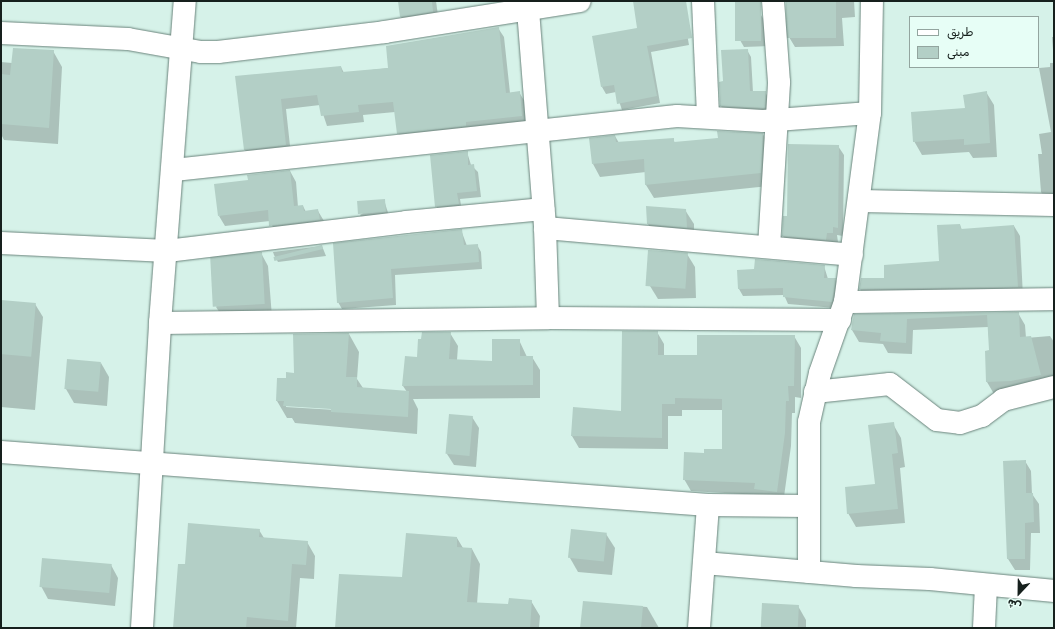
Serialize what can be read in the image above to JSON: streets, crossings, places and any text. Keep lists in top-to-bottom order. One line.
{"legend":["طريق","مبنى"],"north":"bottom"}
